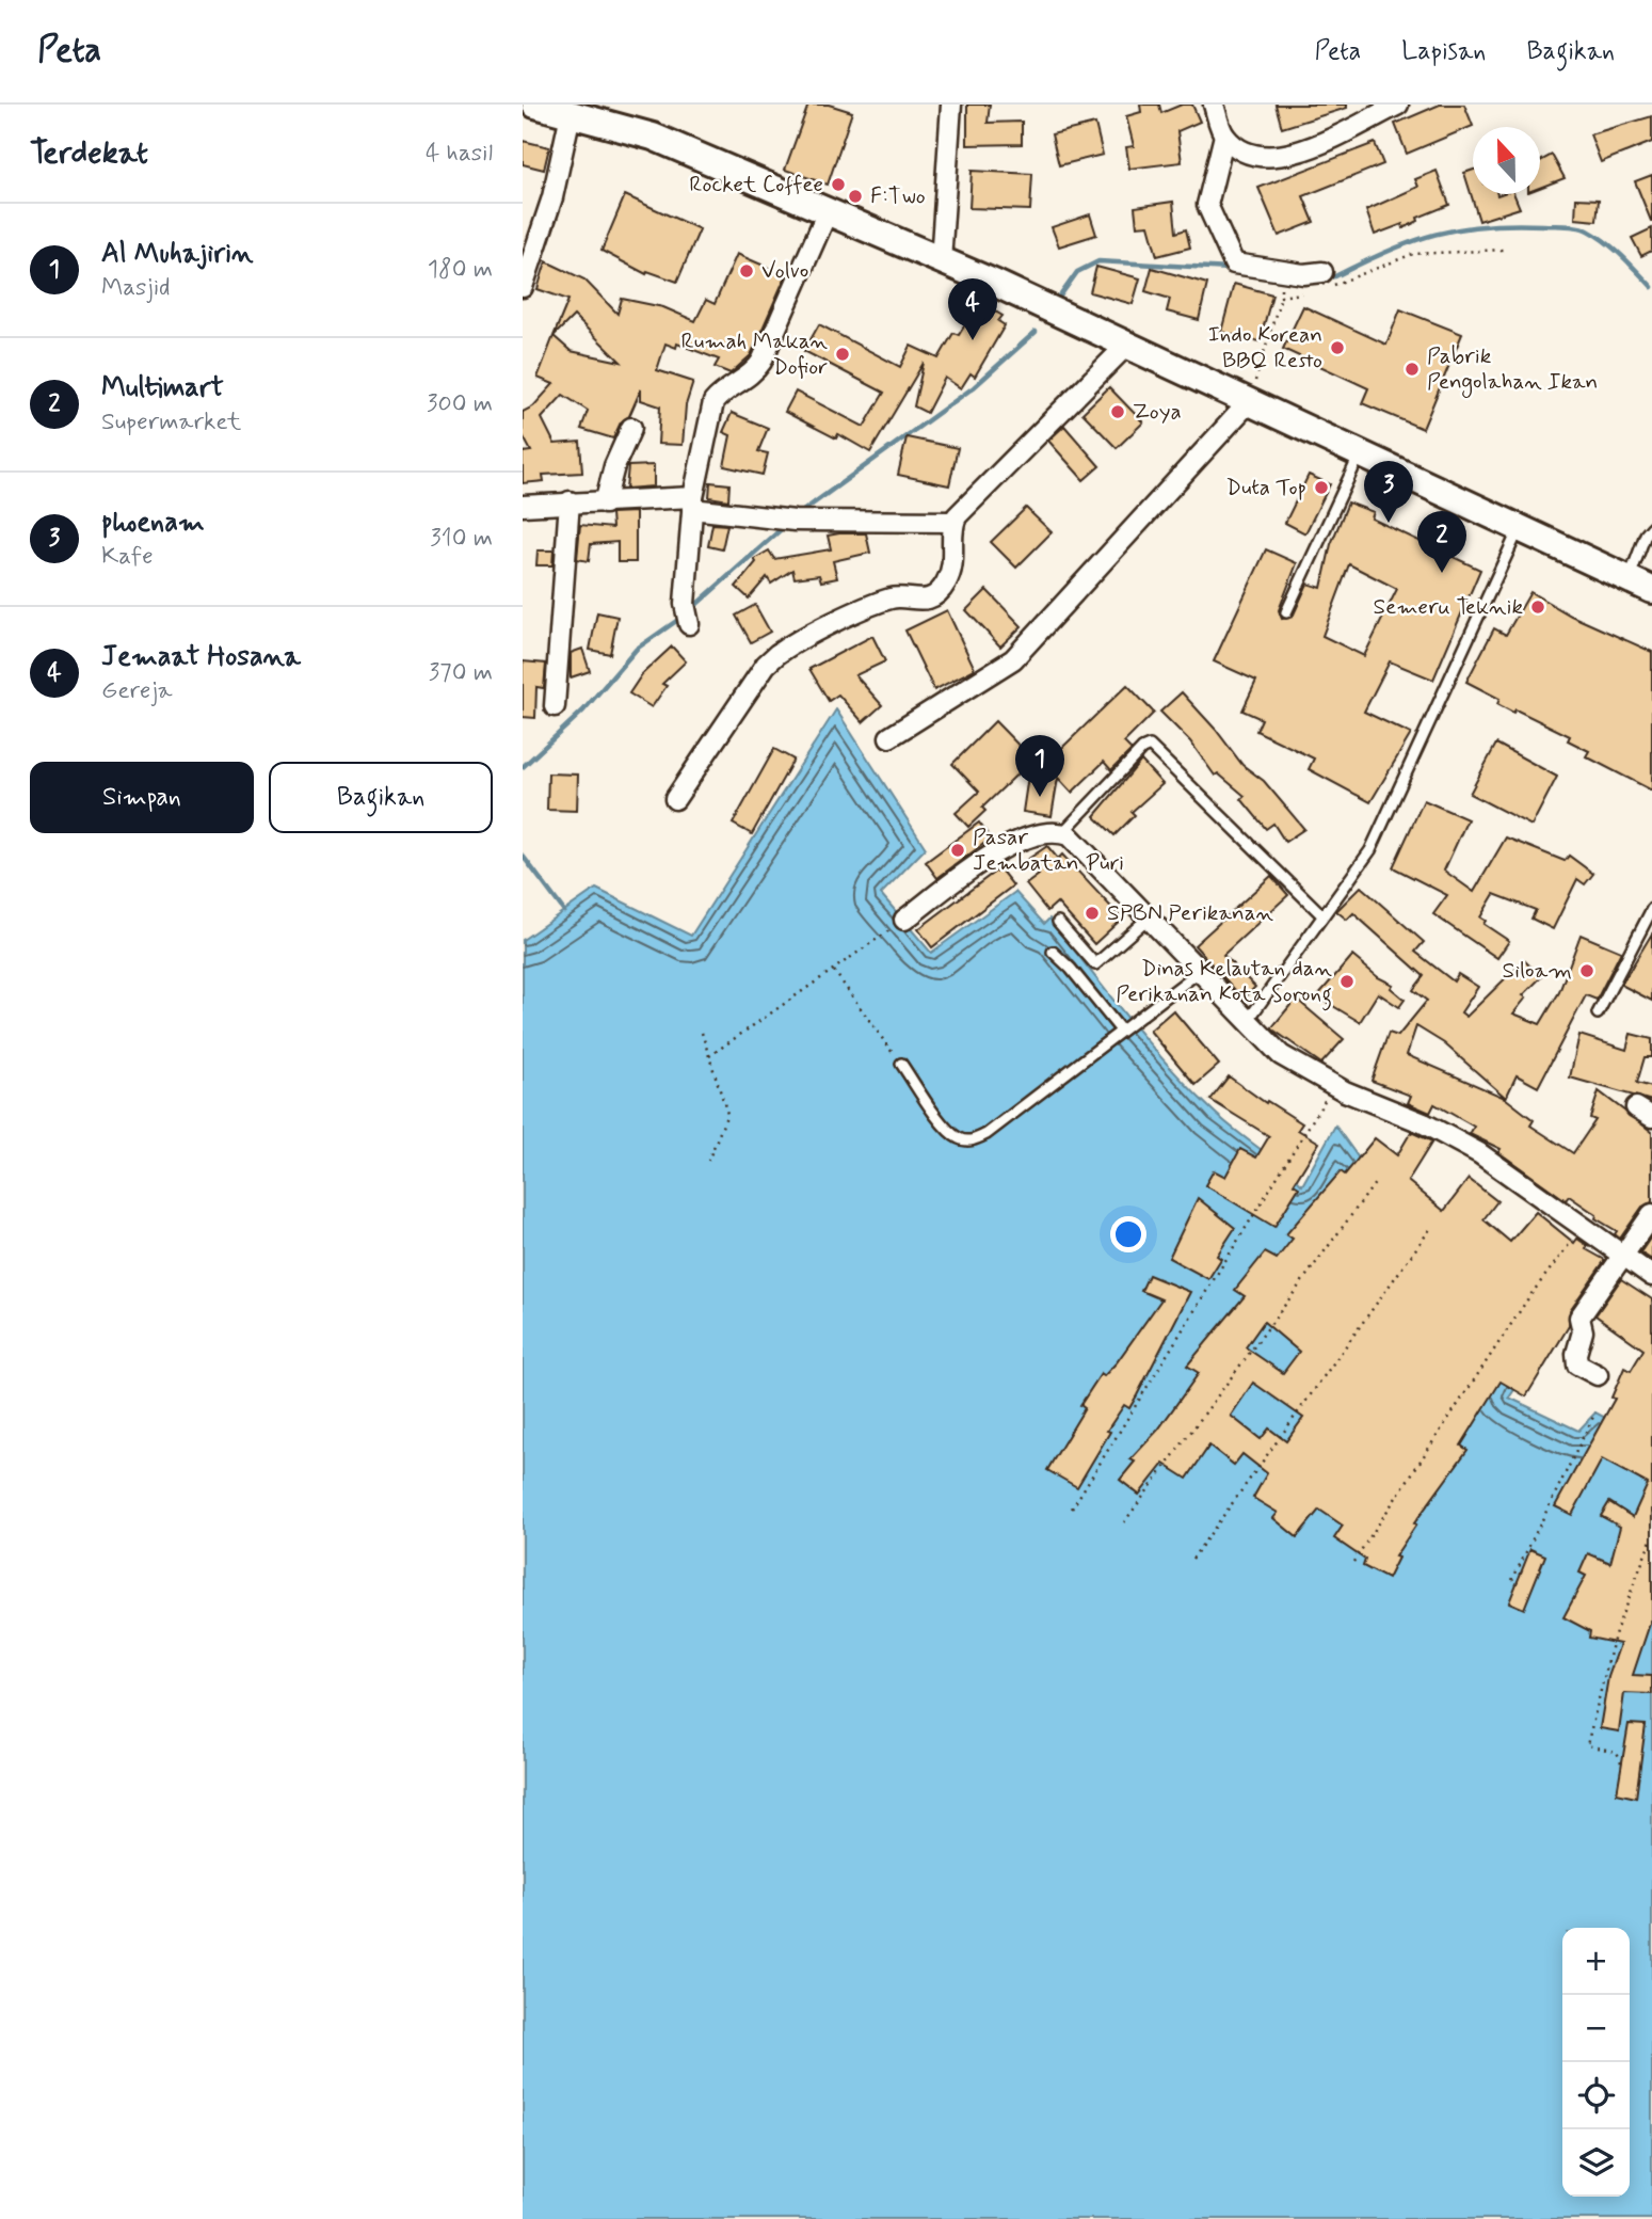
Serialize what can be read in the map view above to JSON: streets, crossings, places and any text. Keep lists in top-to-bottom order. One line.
{"places":["Rocket Coffee","F:Two","Volvo","Indo Korean BBQ Resto","Rumah Makan Dofior","Pabrik Pengolahan Ikan","Zoya","Duta Top","Semeru Teknik","Pasar Jembatan Puri","SPBN Perikanan","Siloam","Dinas Kelautan dan Perikanan Kota Sorong"],"north":"top","page":{"header":"Peta","nav":["Peta","Lapisan","Bagikan"],"heading":["Terdekat","4 hasil"],"list":[{"mark":"1","name":"Al Muhajirin","note":"Masjid","value":"180 m"},{"mark":"2","name":"Multimart","note":"Supermarket","value":"300 m"},{"mark":"3","name":"phoenam","note":"Kafe","value":"310 m"},{"mark":"4","name":"Jemaat Hosana","note":"Gereja","value":"370 m"}],"pins":["4","3","2","1"],"buttons":["Simpan","Bagikan"],"map_buttons":["+","−"]}}
